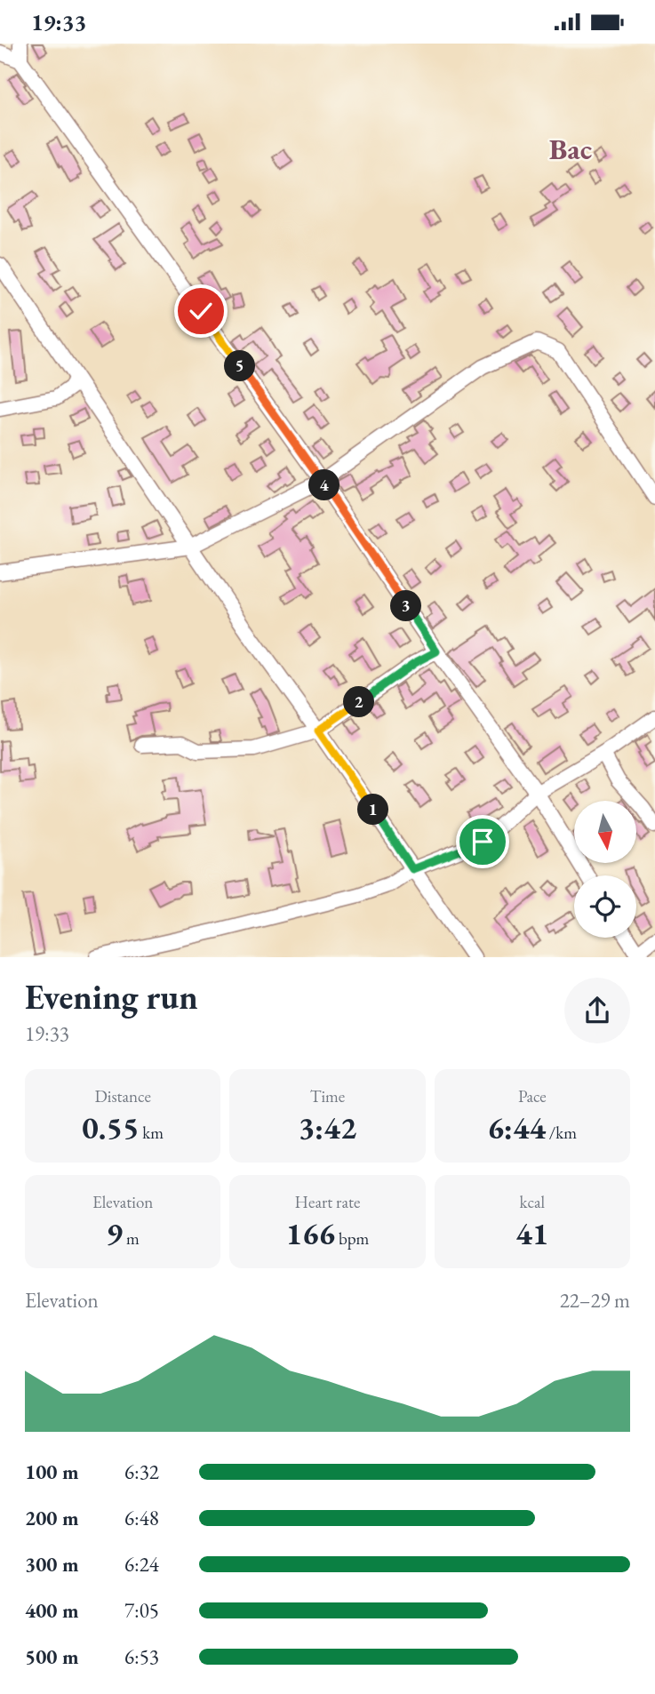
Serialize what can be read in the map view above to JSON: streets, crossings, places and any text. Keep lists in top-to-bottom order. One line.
{"districts":["Bac"],"north":"bottom","page":{"status":"19:33","pins":["5","4","3","2","1"],"heading":["Evening run","19:33"],"stats":[["Distance","0.55 km"],["Time","3:42"],["Pace","6:44 /km"],["Elevation","9 m"],["Heart rate","166 bpm"],["kcal","41"]],"chart":["Elevation","22–29 m"],"list":[{"name":"100 m","note":"6:32"},{"name":"200 m","note":"6:48"},{"name":"300 m","note":"6:24"},{"name":"400 m","note":"7:05"},{"name":"500 m","note":"6:53"}]}}
